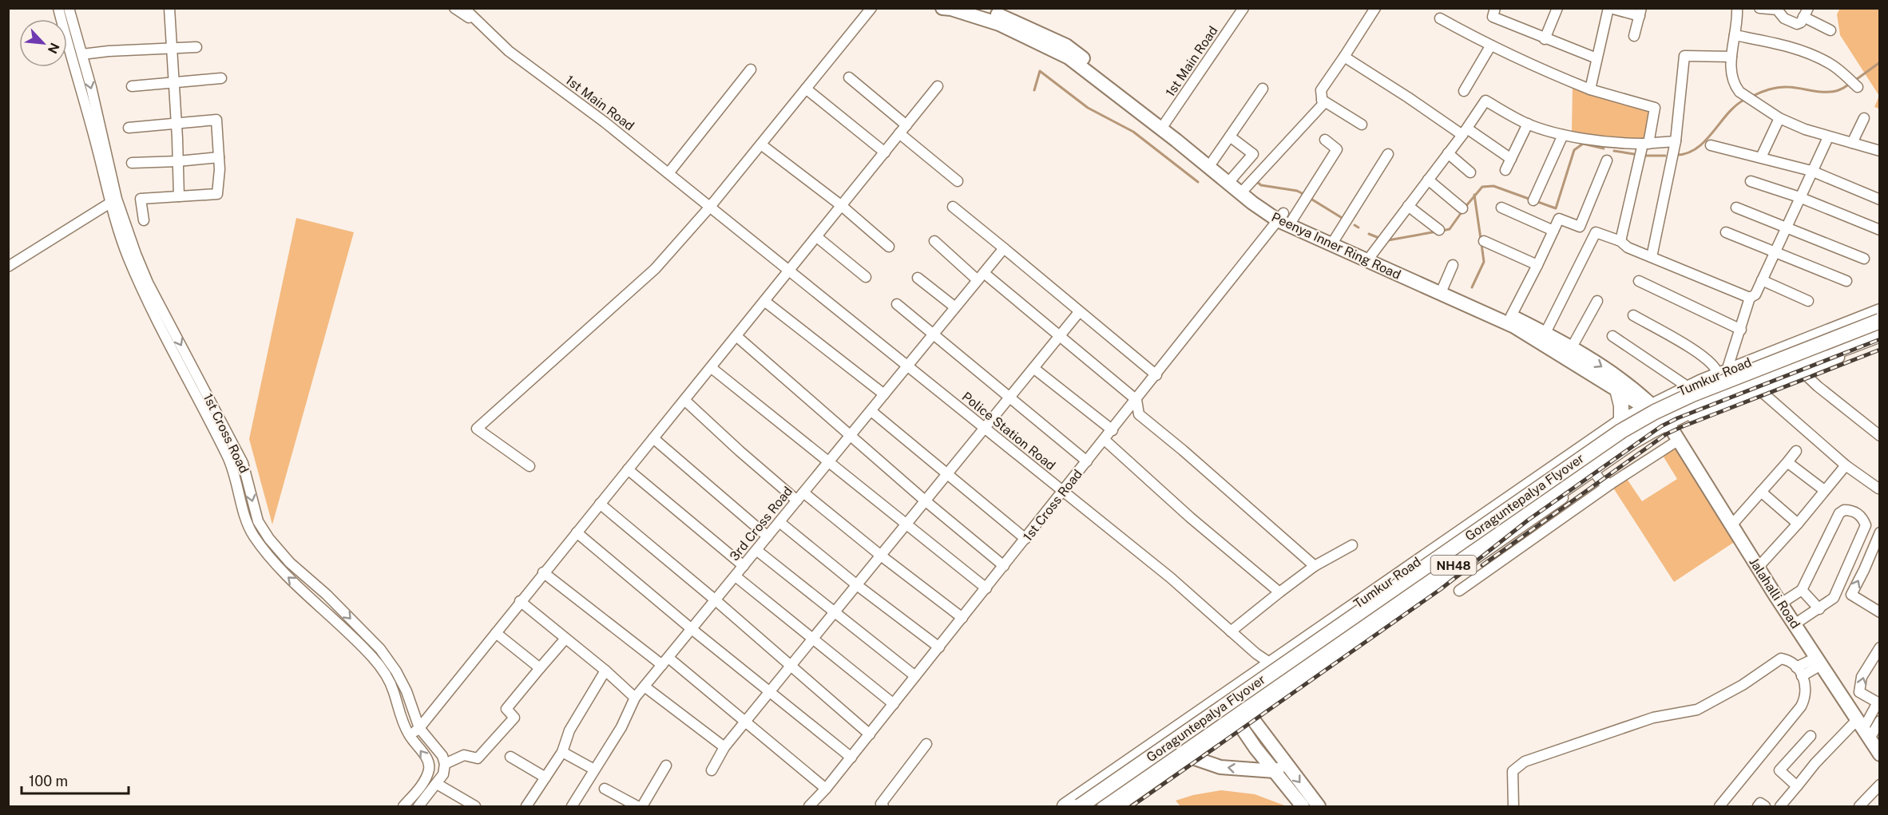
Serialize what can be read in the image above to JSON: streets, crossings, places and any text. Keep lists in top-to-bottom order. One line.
{"streets":{"highway":["Tumkur Road","Goraguntepalya Flyover","NH48"],"main road":["Peenya Inner Ring Road","Jalahalli Road"],"street":["1st Main Road","Police Station Road","1st Cross Road","3rd Cross Road"]},"crossings":[["1st Main Road","Peenya Inner Ring Road"],["1st Main Road","Police Station Road"],["Peenya Inner Ring Road","Tumkur Road"],["Peenya Inner Ring Road","1st Cross Road"],["Peenya Inner Ring Road","Jalahalli Road"],["Tumkur Road","Police Station Road"],["Tumkur Road","Jalahalli Road"],["Police Station Road","1st Cross Road"],["Police Station Road","3rd Cross Road"]],"scale_bar":"100 m","north":"bottom right"}
